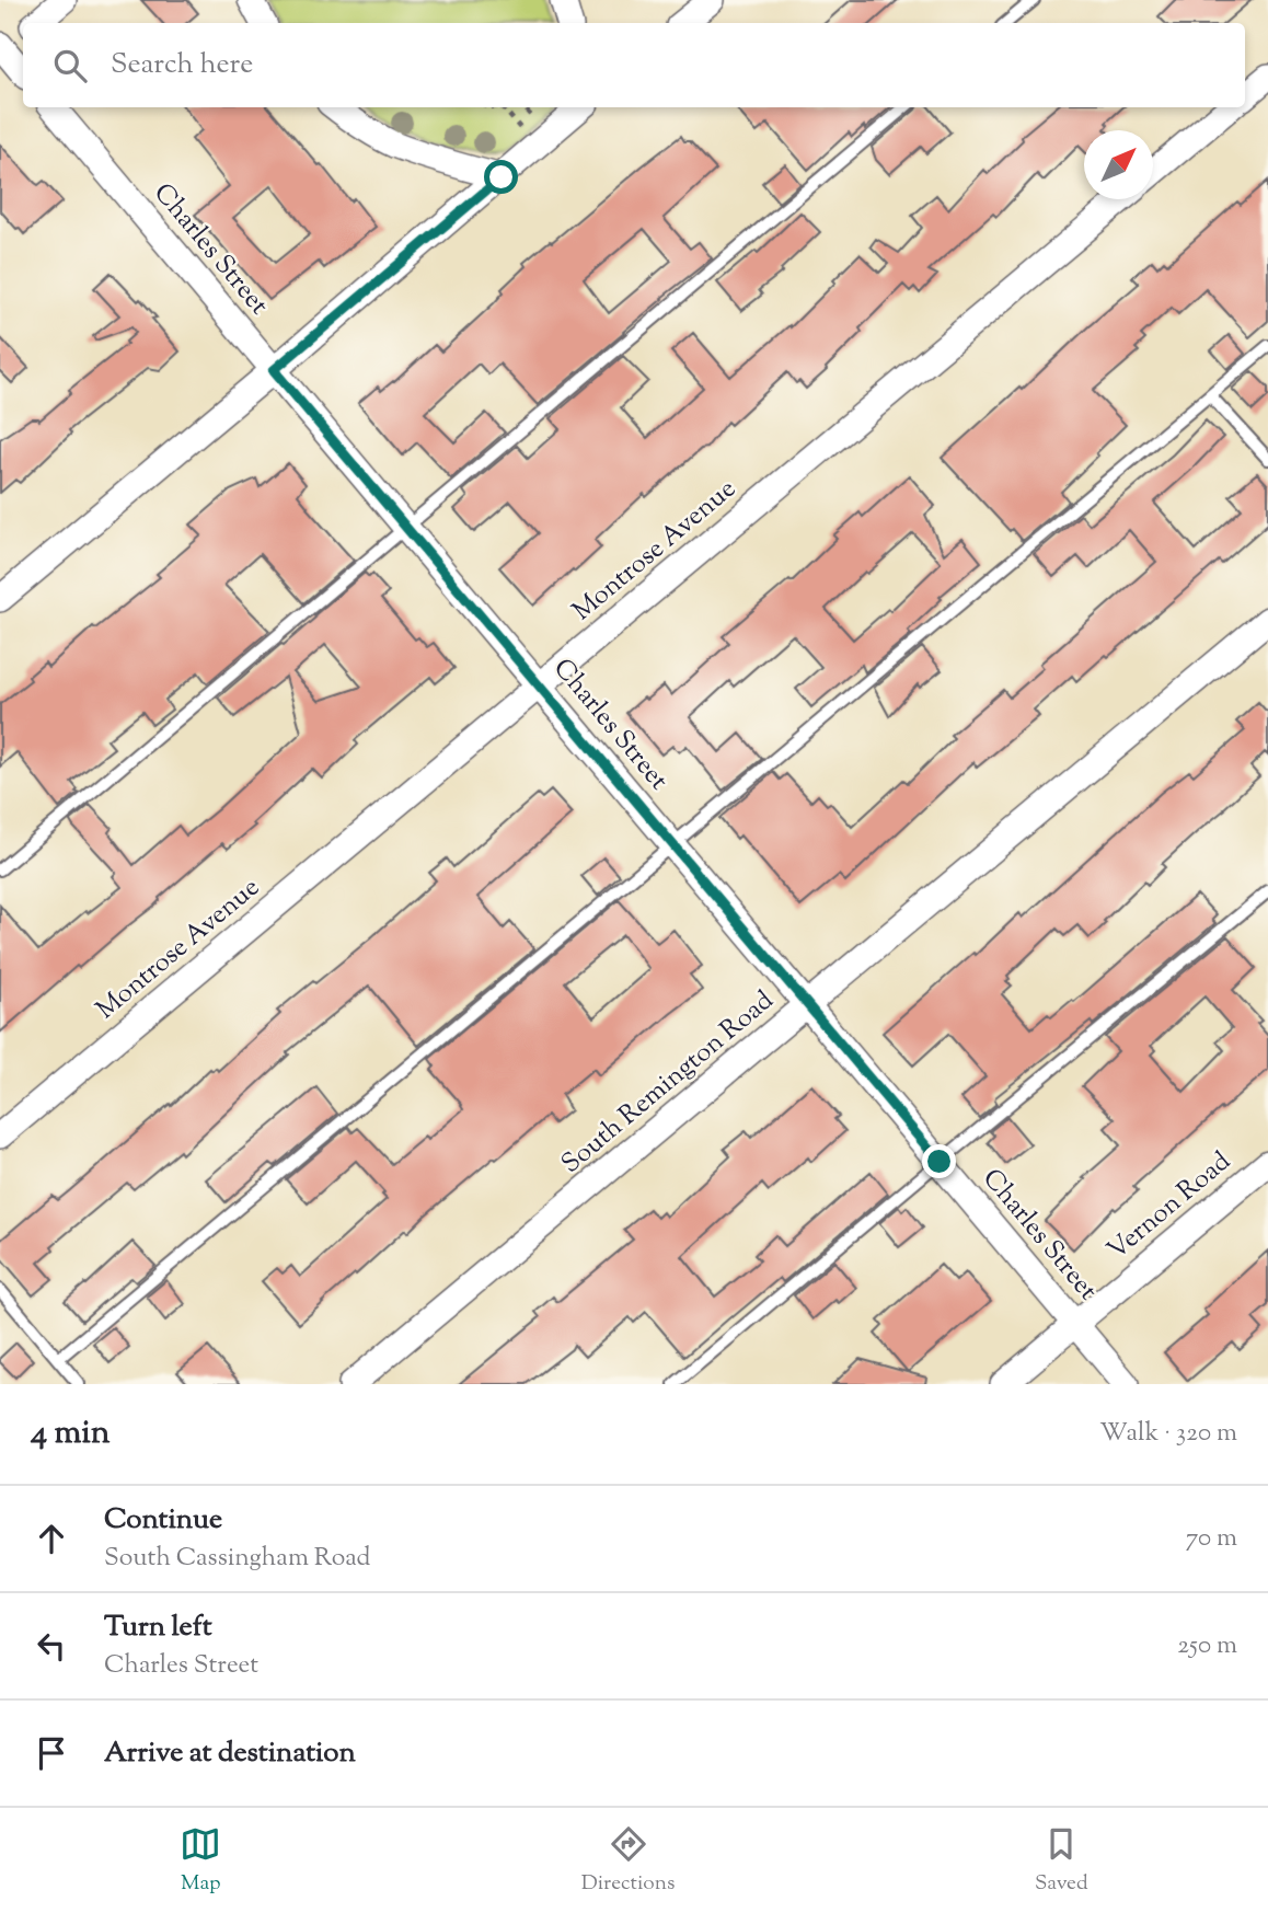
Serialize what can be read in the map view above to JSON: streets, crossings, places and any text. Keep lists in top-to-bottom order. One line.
{"streets":{"street":["Charles Street","Montrose Avenue","South Remington Road","Vernon Road"]},"crossings":[["Charles Street","Montrose Avenue"],["Charles Street","South Remington Road"],["Charles Street","Vernon Road"]],"north":"top right","page":{"search":"Search here","heading":["4 min","Walk · 320 m"],"list":[["Continue","South Cassingham Road","70 m"],["Turn left","Charles Street","250 m"],"Arrive at destination"],"nav":["Map","Directions","Saved"]}}
